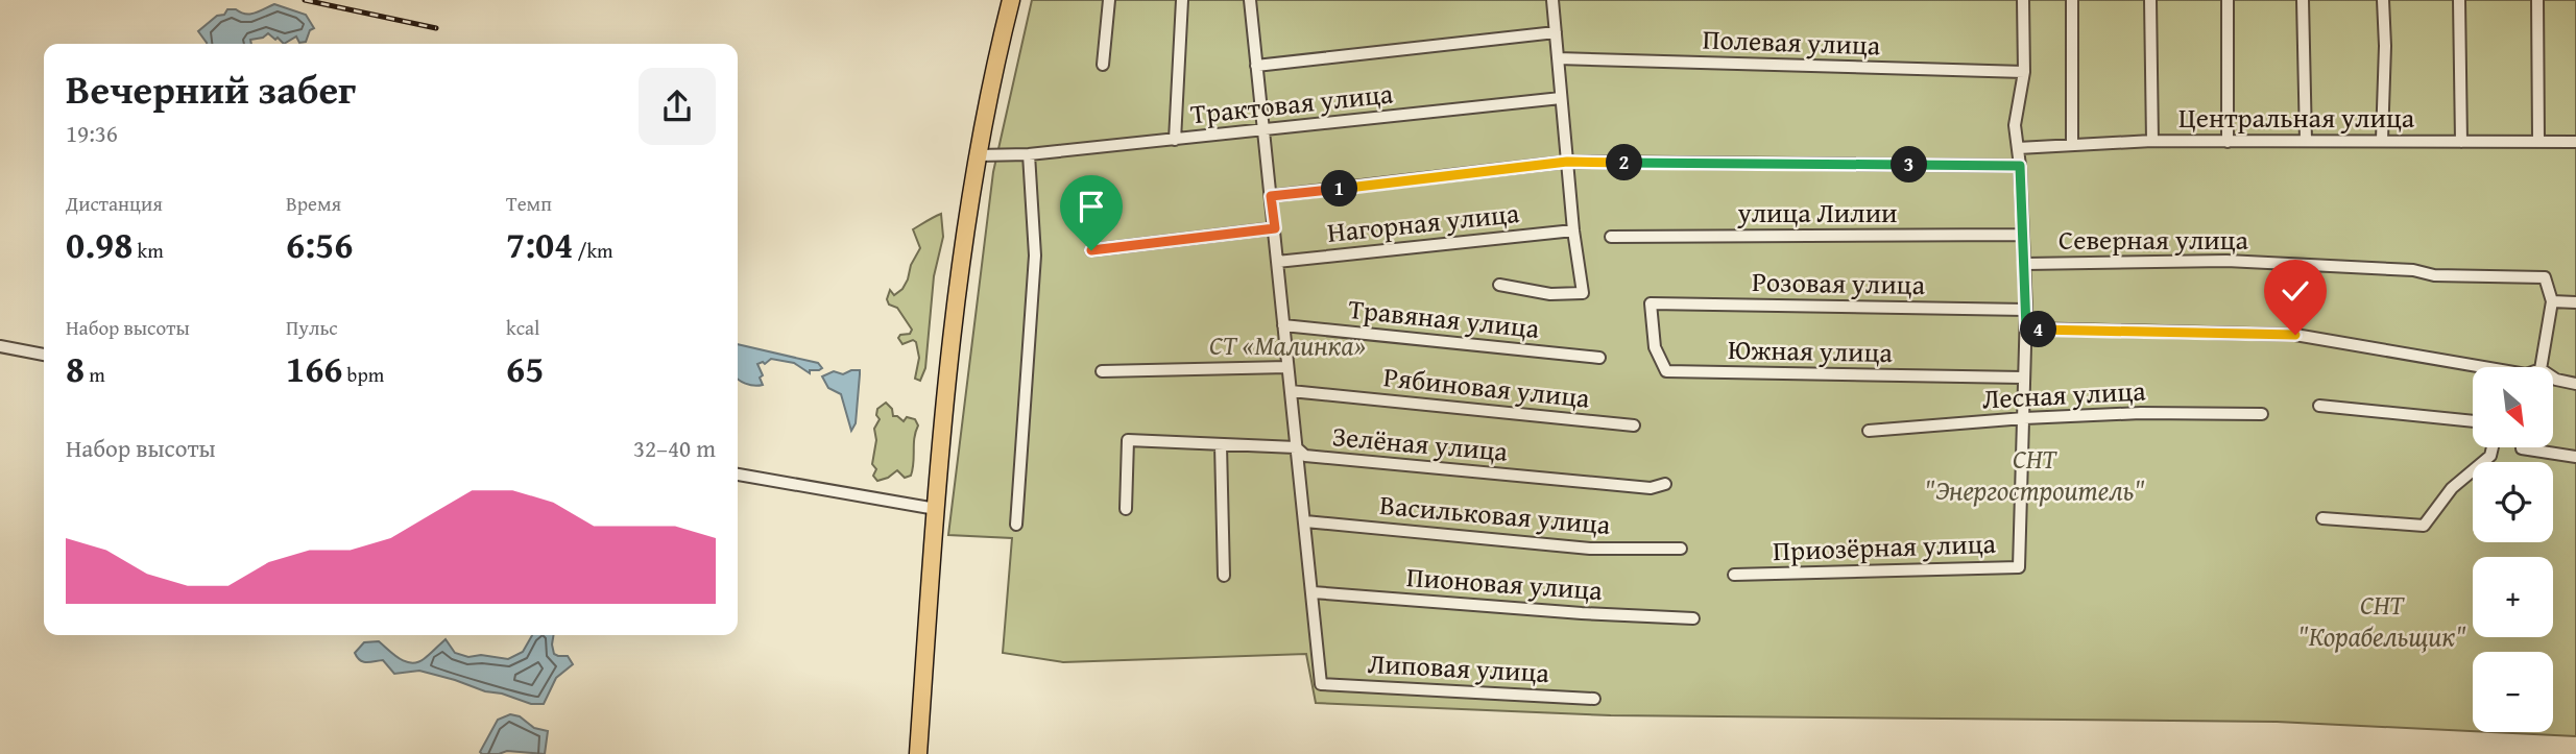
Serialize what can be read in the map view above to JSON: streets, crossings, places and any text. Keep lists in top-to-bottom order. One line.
{"streets":{"street":["Полевая улица","Трактовая улица","Центральная улица","улица Лилии","Нагорная улица","Северная улица","Розовая улица","Травяная улица","Южная улица","Рябиновая улица","Лесная улица","Зелёная улица","Васильковая улица","Приозёрная улица","Пионовая улица","Липовая улица"]},"crossings":[["Розовая улица","Южная улица"],["Лесная улица","Приозёрная улица"],["Пионовая улица","Липовая улица"]],"parks":["CТ «Малинка»","СНТ \"Энергостроитель\"","СНТ \"Корабельщик\""],"north":"bottom right","page":{"heading":["Вечерний забег","19:36"],"pins":["2","3","1","4"],"stats":[["Дистанция","0.98 km"],["Время","6:56"],["Темп","7:04 /km"],["Набор высоты","8 m"],["Пульс","166 bpm"],["kcal","65"]],"map_buttons":["+","−"],"chart":["Набор высоты","32–40 m"]}}
